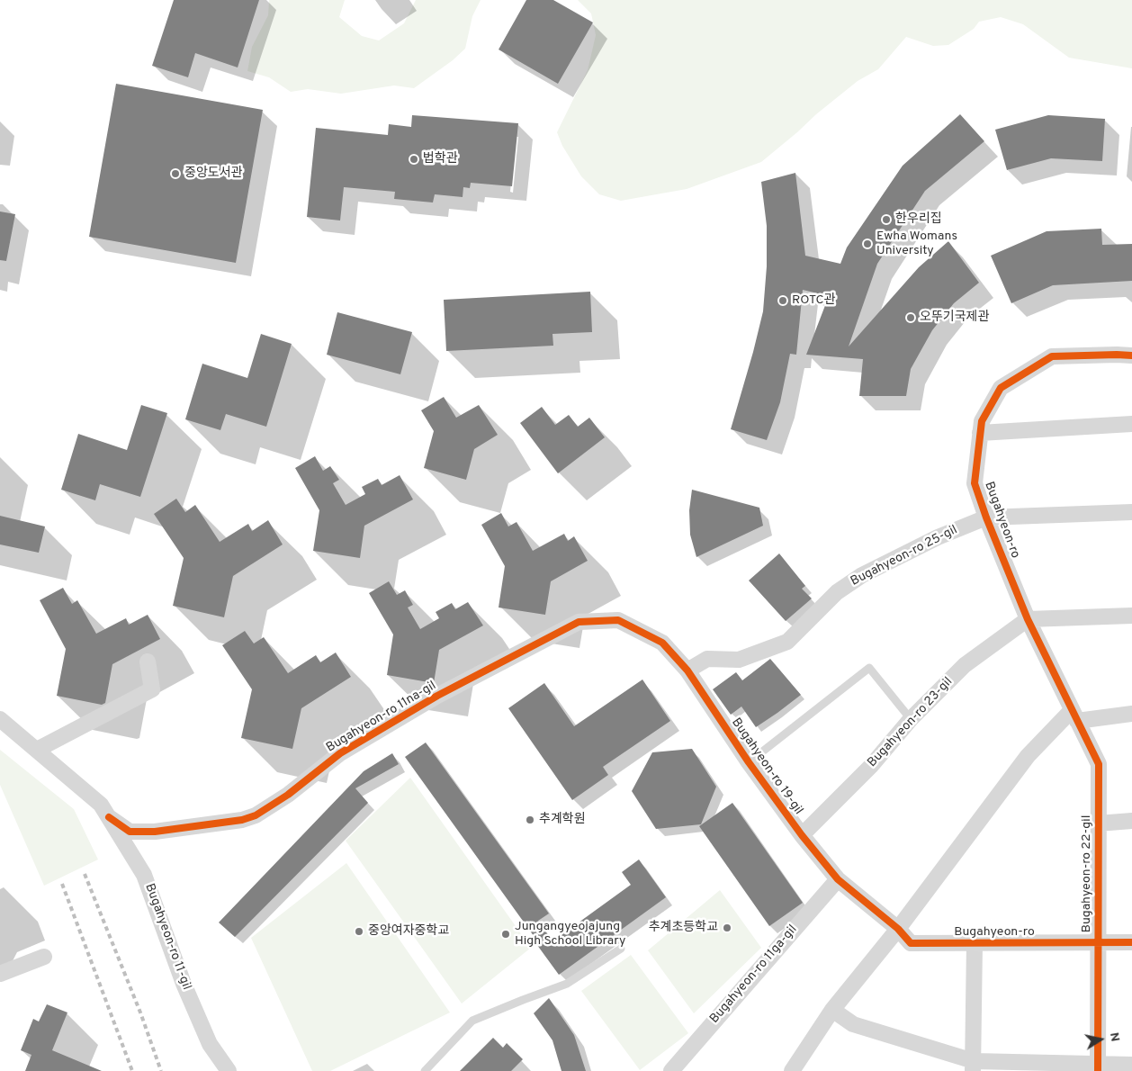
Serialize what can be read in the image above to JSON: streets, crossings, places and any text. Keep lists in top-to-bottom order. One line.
{"streets":{"street":["Bugahyeon-ro","Bugahyeon-ro 25-gil","Bugahyeon-ro 11na-gil","Bugahyeon-ro 23-gil","Bugahyeon-ro 19-gil","Bugahyeon-ro 22-gil","Bugahyeon-ro 11-gil","Bugahyeon-ro 11ga-gil"]},"crossings":[["Bugahyeon-ro","Bugahyeon-ro 25-gil"],["Bugahyeon-ro","Bugahyeon-ro 23-gil"],["Bugahyeon-ro","Bugahyeon-ro 19-gil"],["Bugahyeon-ro","Bugahyeon-ro 22-gil"],["Bugahyeon-ro 25-gil","Bugahyeon-ro 19-gil"],["Bugahyeon-ro 11na-gil","Bugahyeon-ro 19-gil"],["Bugahyeon-ro 11na-gil","Bugahyeon-ro 11-gil"],["Bugahyeon-ro 23-gil","Bugahyeon-ro 19-gil"],["Bugahyeon-ro 19-gil","Bugahyeon-ro 11ga-gil"]],"places":["법학관","중앙도서관","한우리집","Ewha Womans University","ROTC관","오뚜기국제관","추계학원","추계초등학교","중앙여자중학교","Jungangyeojajung High School Library"],"north":"right"}
